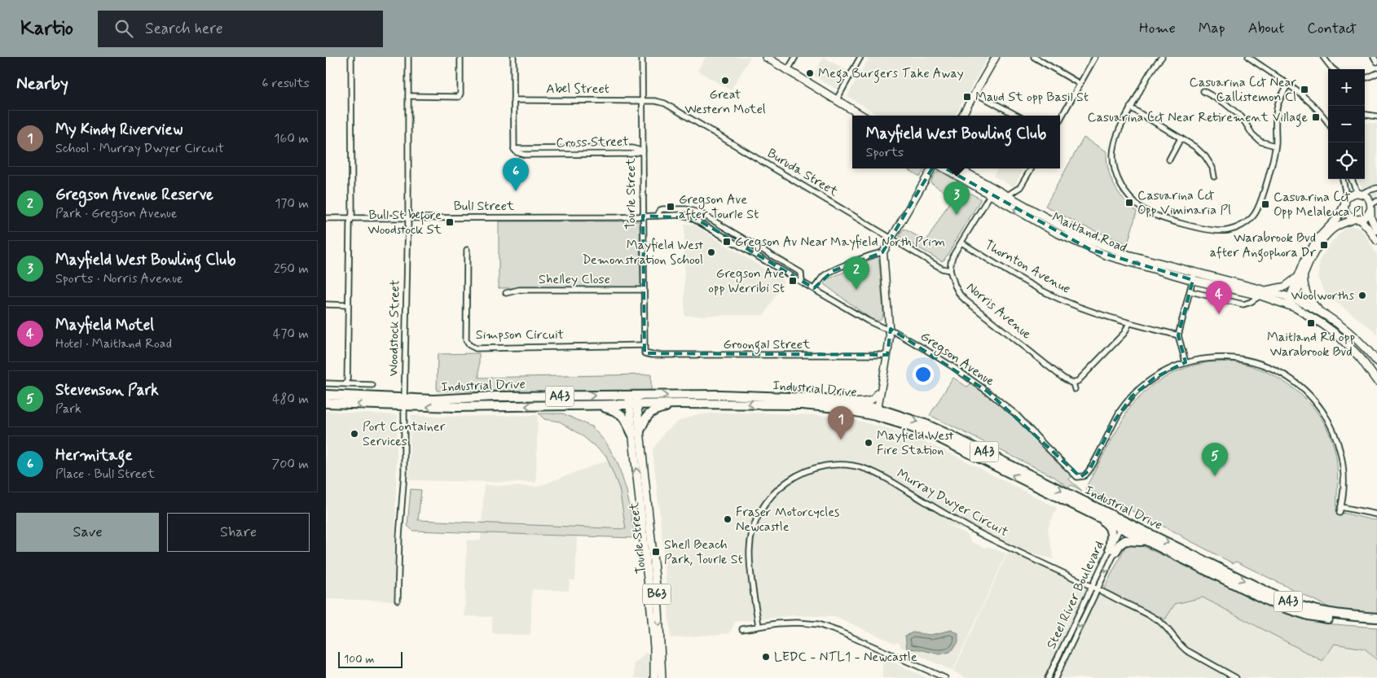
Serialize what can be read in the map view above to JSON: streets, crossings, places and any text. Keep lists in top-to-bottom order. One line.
{"streets":{"highway":["Industrial Drive","A43","B63"],"main road":["Tourle Street","Maitland Road"],"street":["Abel Street","Cross Street","Buruda Street","Bull Street","Thornton Avenue","Shelley Close","Norris Avenue","Woodstock Street","Simpson Circuit","Groongal Street","Gregson Avenue","Murray Dwyer Circuit","Steel River Boulevard"]},"crossings":[["Abel Street","Cross Street"],["Abel Street","Buruda Street"],["Abel Street","Tourle Street"],["Cross Street","Tourle Street"],["Buruda Street","Tourle Street"],["Buruda Street","Norris Avenue"],["Tourle Street","Bull Street"],["Tourle Street","Shelley Close"],["Tourle Street","Simpson Circuit"],["Tourle Street","Groongal Street"],["Tourle Street","Gregson Avenue"],["Tourle Street","Industrial Drive"],["Tourle Street","B63"],["Bull Street","Woodstock Street"],["Bull Street","Gregson Avenue"],["Woodstock Street","Industrial Drive"],["Industrial Drive","B63"],["Industrial Drive","Steel River Boulevard"],["Murray Dwyer Circuit","Steel River Boulevard"]],"places":{"other":["Mega Burgers Take Away","Great Western Motel","Mayfield West Demonstration School","Woolworths","Port Container Services","Mayfield West Fire Station","Fraser Motorcycles Newcastle","LEDC - NTL1 - Newcastle"],"transit":["Casuarina Cct Near Callistemon Cl","Maud St opp Basil St","Casuarina Cct Near Retirement Village","Casuarina Cct Opp Viminaria Pl","Casuarina Cct Opp Melaleuca Pl","Gregson Ave after Tourle St","Bull St before Woodstock St","Gregson Av Near Mayfield North Prim","Warabrook Bvd after Angophora Dr","Gregson Ave opp Werribi St","Maitland Rd opp Warabrook Bvd","Shell Beach Park, Tourle St"]},"scale_bar":"100 m","page":{"header":"Kartio","search":"Search here","nav":["Home","Map","About","Contact"],"heading":["Nearby","6 results"],"map_buttons":["+","−"],"list":[{"mark":"1","name":"My Kindy Riverview","note":"School · Murray Dwyer Circuit","value":"160 m"},{"mark":"2","name":"Gregson Avenue Reserve","note":"Park · Gregson Avenue","value":"170 m"},{"mark":"3","name":"Mayfield West Bowling Club","note":"Sports · Norris Avenue","value":"250 m"},{"mark":"4","name":"Mayfield Motel","note":"Hotel · Maitland Road","value":"470 m"},{"mark":"5","name":"Stevenson Park","note":"Park","value":"480 m"},{"mark":"6","name":"Hermitage","note":"Place · Bull Street","value":"700 m"}],"popup":["Mayfield West Bowling Club","Sports"],"pins":["6","3","2","4","1","5"],"buttons":["Save","Share"],"scale":"100 m"}}
